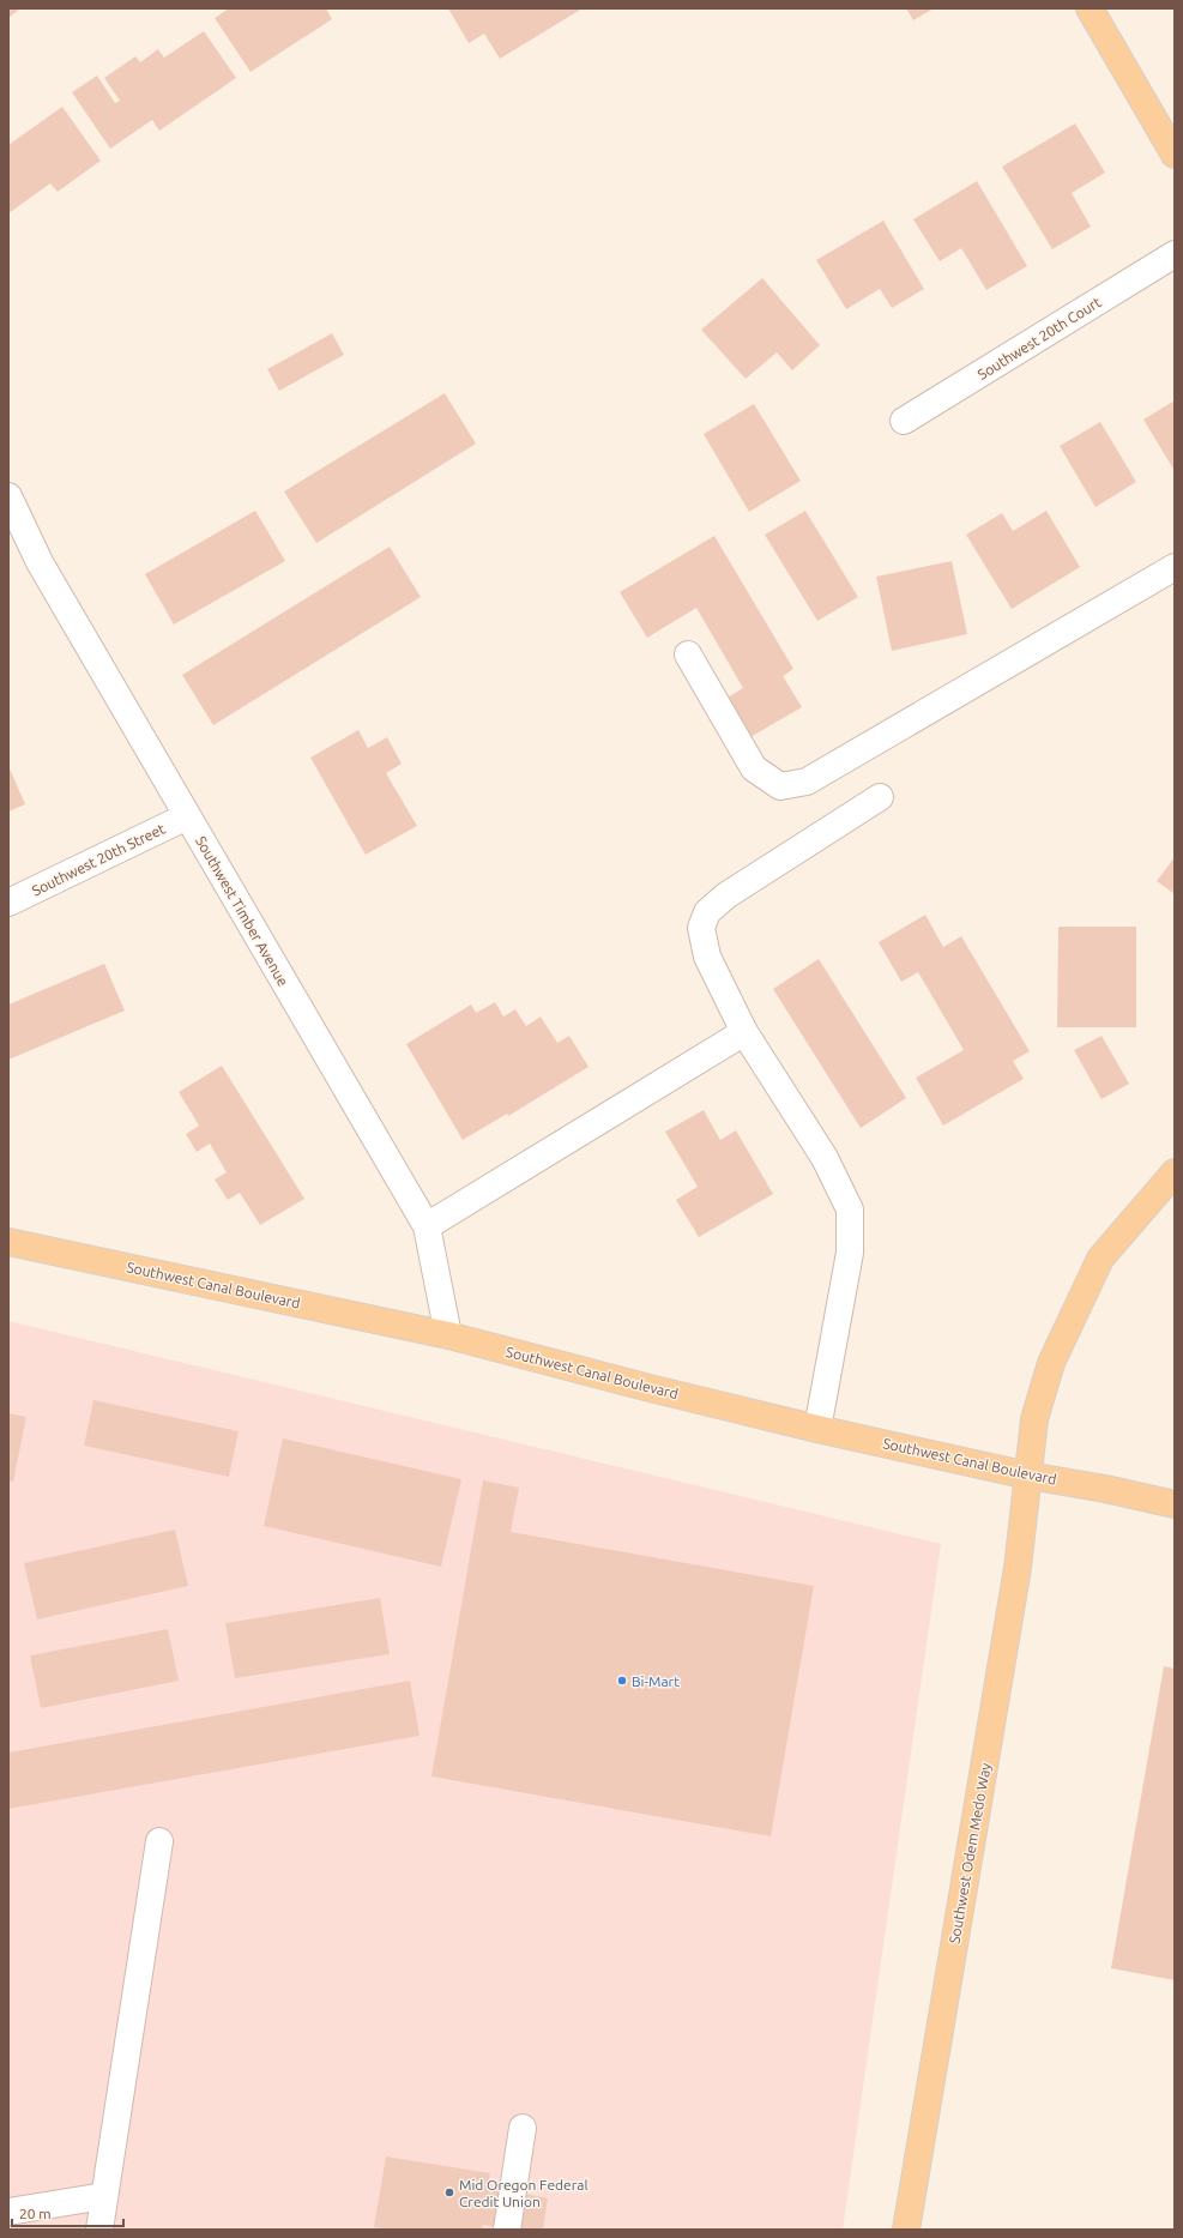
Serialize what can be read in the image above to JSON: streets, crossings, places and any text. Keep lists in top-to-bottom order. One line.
{"streets":{"main road":["Southwest Canal Boulevard","Southwest Odem Medo Way"],"street":["Southwest 20th Court","Southwest 20th Street","Southwest Timber Avenue"]},"crossings":[["Southwest 20th Street","Southwest Timber Avenue"],["Southwest Timber Avenue","Southwest Canal Boulevard"],["Southwest Canal Boulevard","Southwest Odem Medo Way"]],"places":["Bi-Mart","Mid Oregon Federal Credit Union"],"scale_bar":"20 m"}
